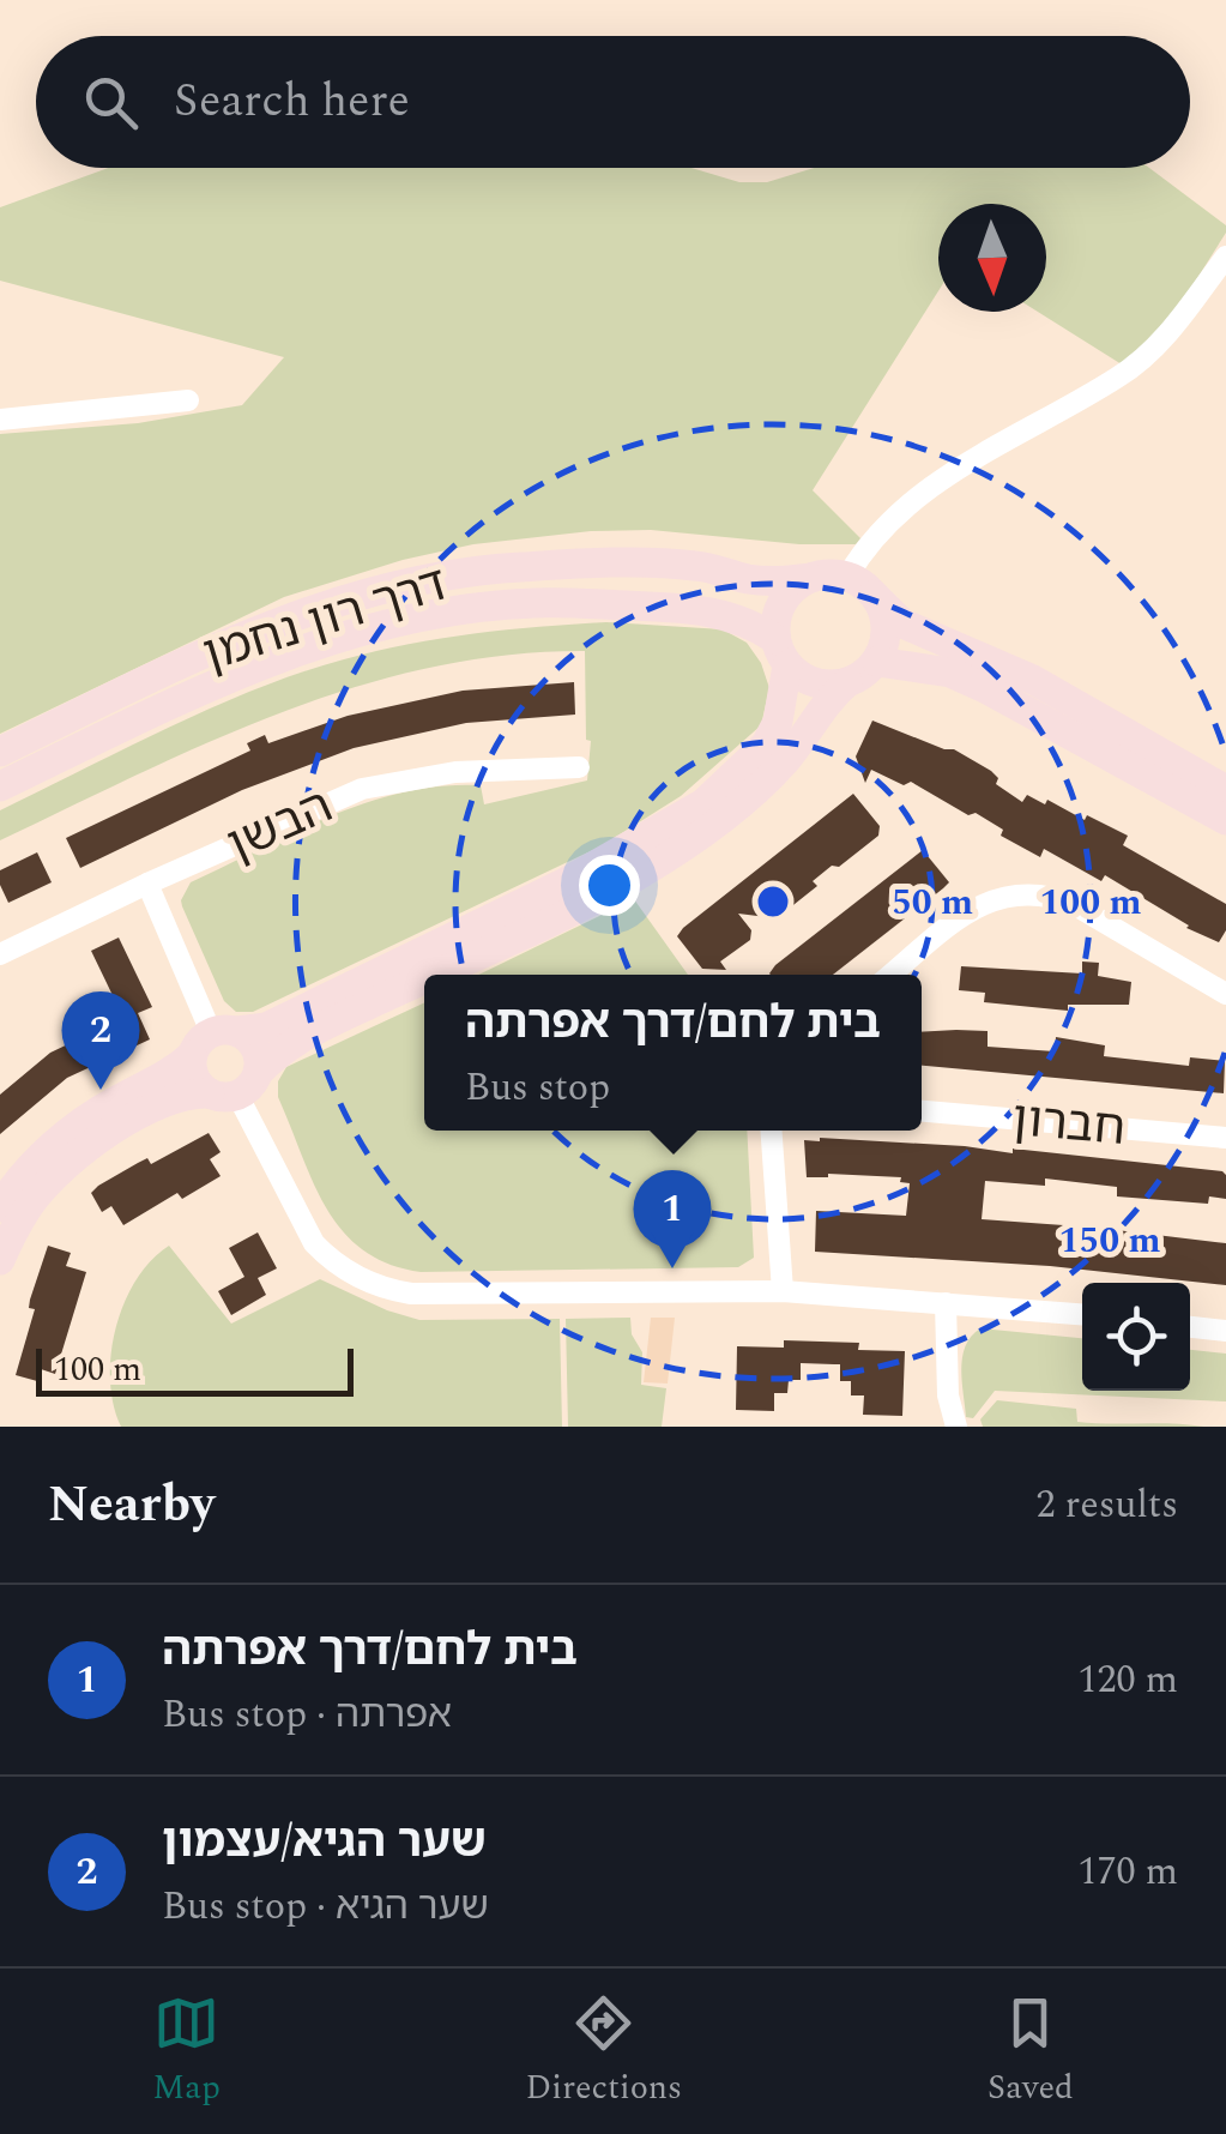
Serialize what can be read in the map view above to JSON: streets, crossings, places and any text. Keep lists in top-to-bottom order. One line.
{"streets":{"main road":["דרך רון נחמן"],"street":["הבשן","חברון"]},"scale_bar":"100 m","north":"bottom","page":{"search":"Search here","popup":["בית לחם/דרך אפרתה","Bus stop"],"pins":["2","1"],"scale":"100 m","heading":["Nearby","2 results"],"list":[{"mark":"1","name":"בית לחם/דרך אפרתה","note":"Bus stop · אפרתה","value":"120 m"},{"mark":"2","name":"שער הגיא/עצמון","note":"Bus stop · שער הגיא","value":"170 m"}],"nav":["Map","Directions","Saved"]},"rings":["50 m","100 m","150 m"]}
